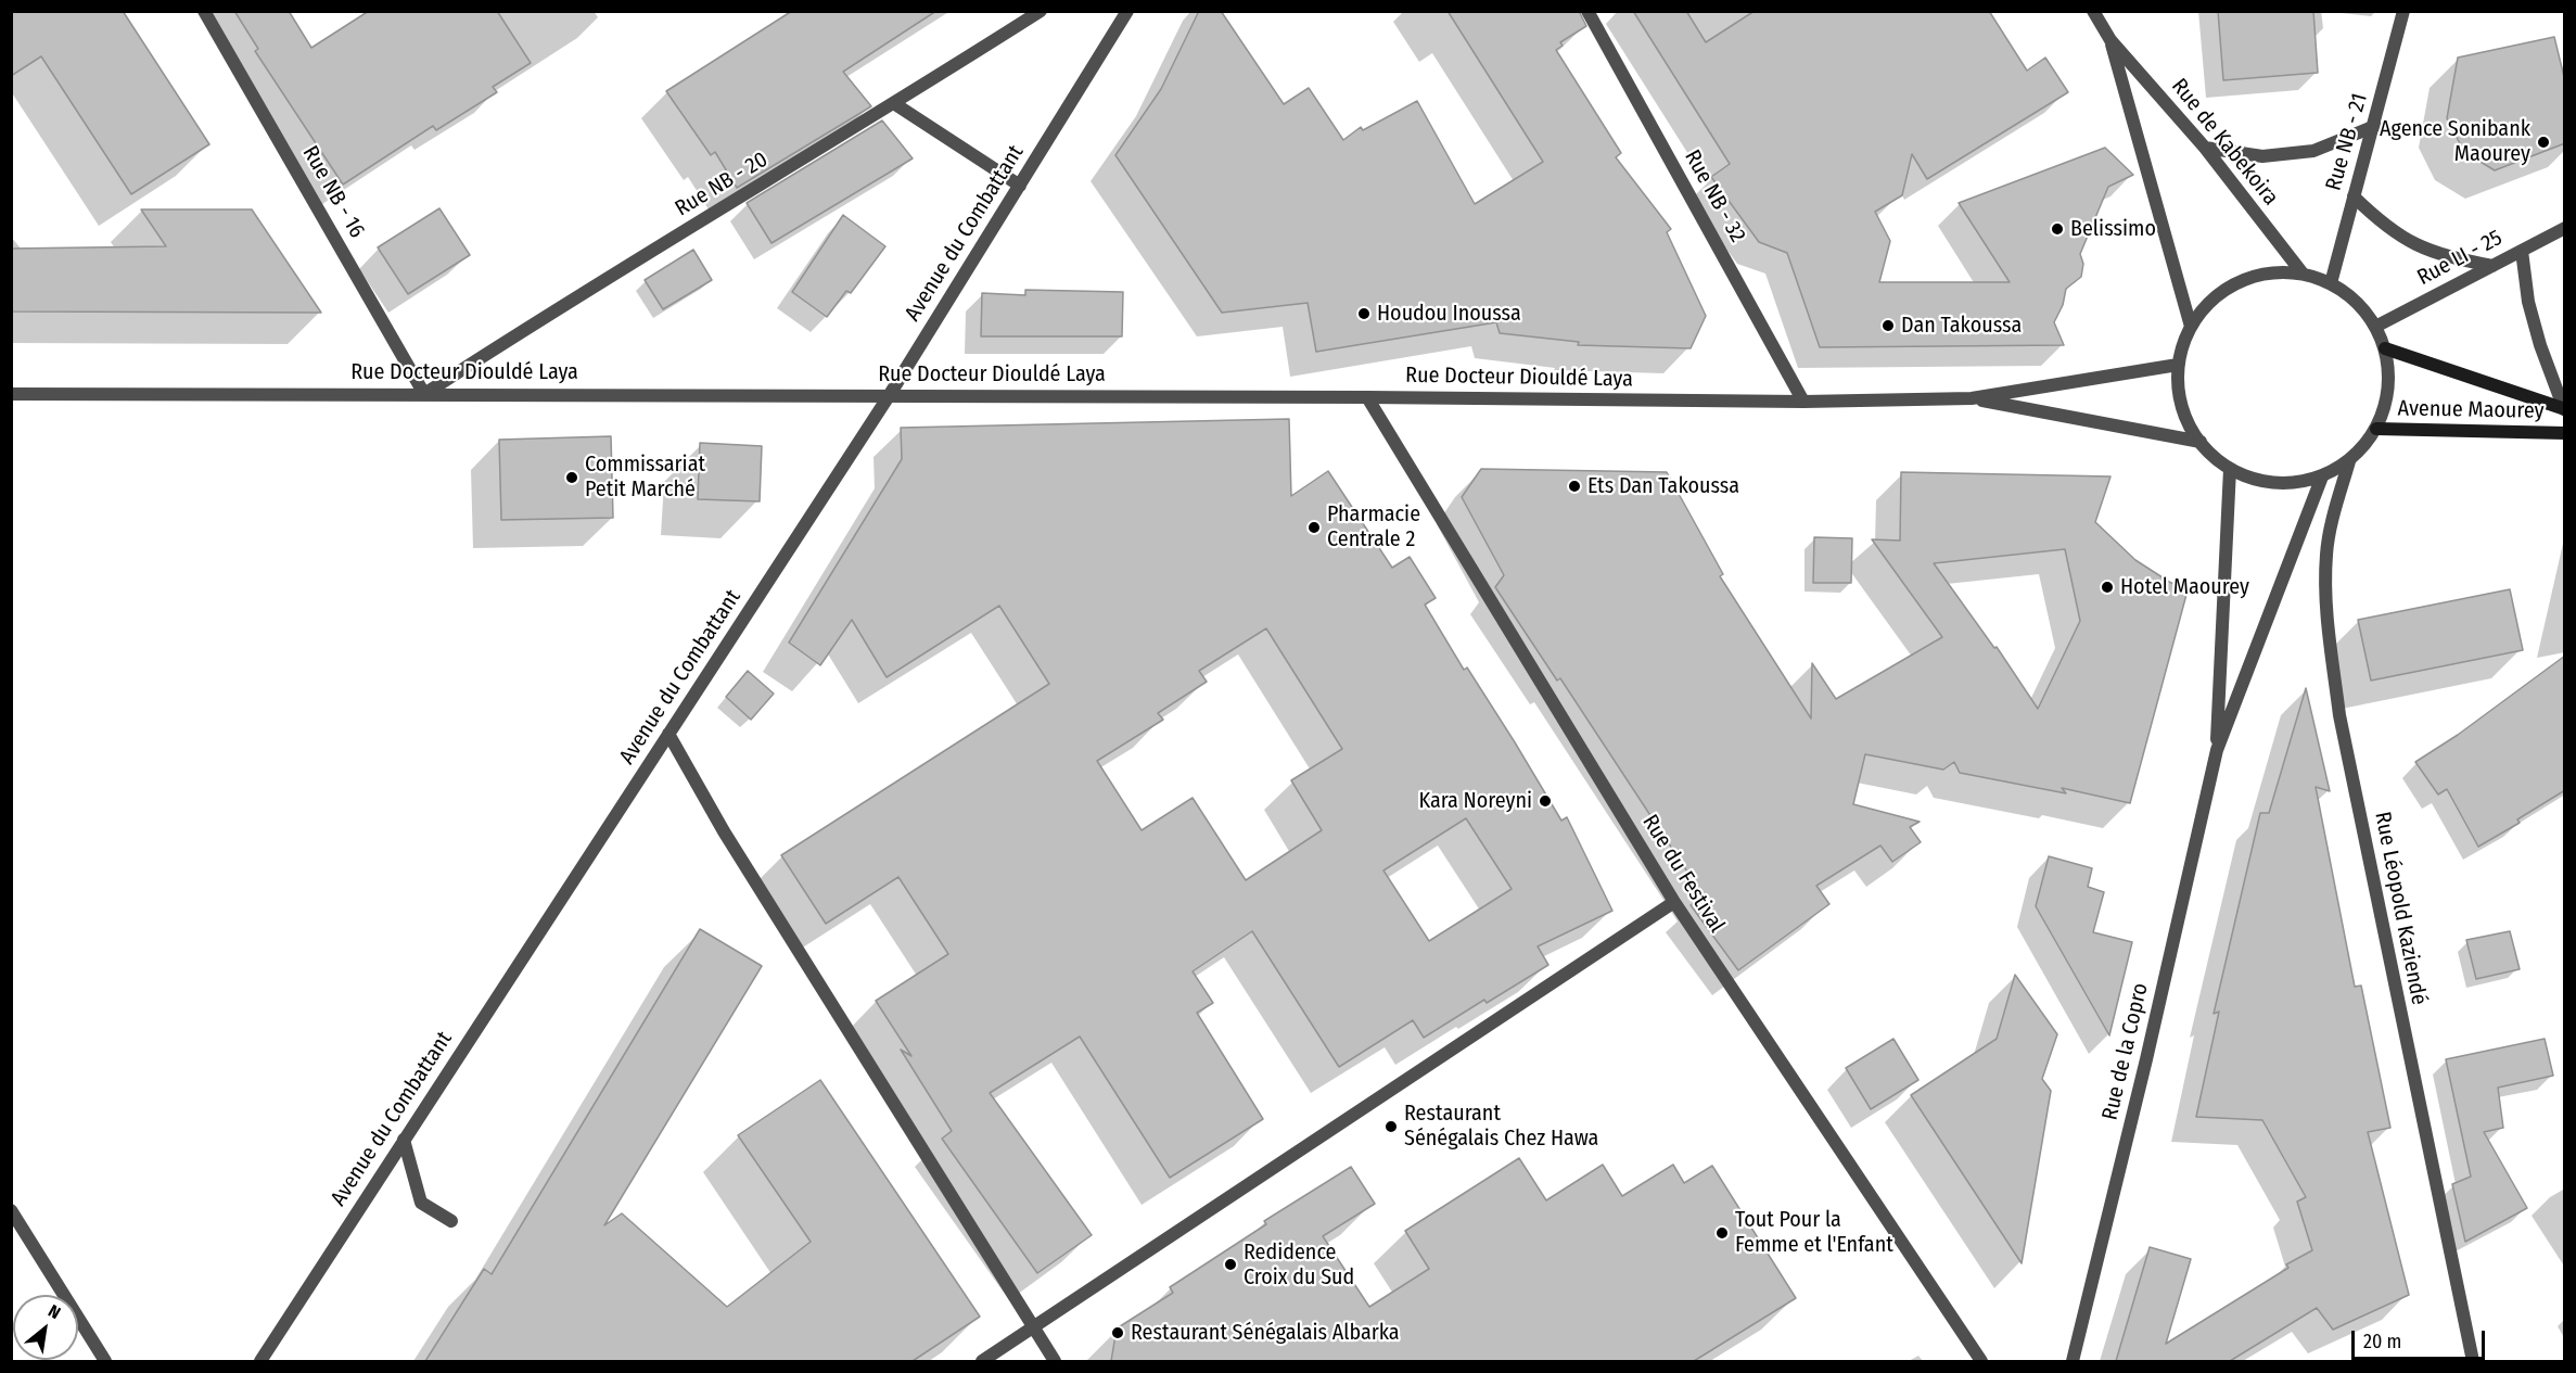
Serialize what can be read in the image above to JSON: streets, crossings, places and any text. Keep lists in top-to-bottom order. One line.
{"streets":{"main road":["Avenue Maourey"],"street":["Rue de Kabekoira","Rue NB - 21","Rue NB - 20","Rue NB - 16","Rue NB - 32","Avenue du Combattant","Rue LI - 25","Rue Docteur Diouldé Laya","Rue du Festival","Rue Léopold Kaziendé","Rue de la Copro"]},"crossings":[["Rue de Kabekoira","Rue NB - 21"],["Rue de Kabekoira","Rue LI - 25"],["Rue de Kabekoira","Rue Docteur Diouldé Laya"],["Rue de Kabekoira","Avenue Maourey"],["Rue de Kabekoira","Rue Léopold Kaziendé"],["Rue de Kabekoira","Rue de la Copro"],["Rue NB - 21","Rue LI - 25"],["Rue NB - 21","Rue Docteur Diouldé Laya"],["Rue NB - 21","Avenue Maourey"],["Rue NB - 21","Rue Léopold Kaziendé"],["Rue NB - 21","Rue de la Copro"],["Rue NB - 20","Rue NB - 16"],["Rue NB - 20","Rue Docteur Diouldé Laya"],["Rue NB - 16","Rue Docteur Diouldé Laya"],["Rue NB - 32","Rue Docteur Diouldé Laya"],["Avenue du Combattant","Rue Docteur Diouldé Laya"],["Rue LI - 25","Rue Docteur Diouldé Laya"],["Rue LI - 25","Avenue Maourey"],["Rue LI - 25","Rue Léopold Kaziendé"],["Rue LI - 25","Rue de la Copro"],["Rue Docteur Diouldé Laya","Avenue Maourey"],["Rue Docteur Diouldé Laya","Rue du Festival"],["Rue Docteur Diouldé Laya","Rue Léopold Kaziendé"],["Rue Docteur Diouldé Laya","Rue de la Copro"],["Avenue Maourey","Rue Léopold Kaziendé"],["Avenue Maourey","Rue de la Copro"],["Rue Léopold Kaziendé","Rue de la Copro"]],"places":["Agence Sonibank Maourey","Belissimo","Houdou Inoussa","Dan Takoussa","Commissariat Petit Marché","Ets Dan Takoussa","Pharmacie Centrale 2","Hotel Maourey","Kara Noreyni","Restaurant Sénégalais Chez Hawa","Tout Pour la Femme et l'Enfant","Redidence Croix du Sud","Restaurant Sénégalais Albarka"],"scale_bar":"20 m","north":"top right"}
